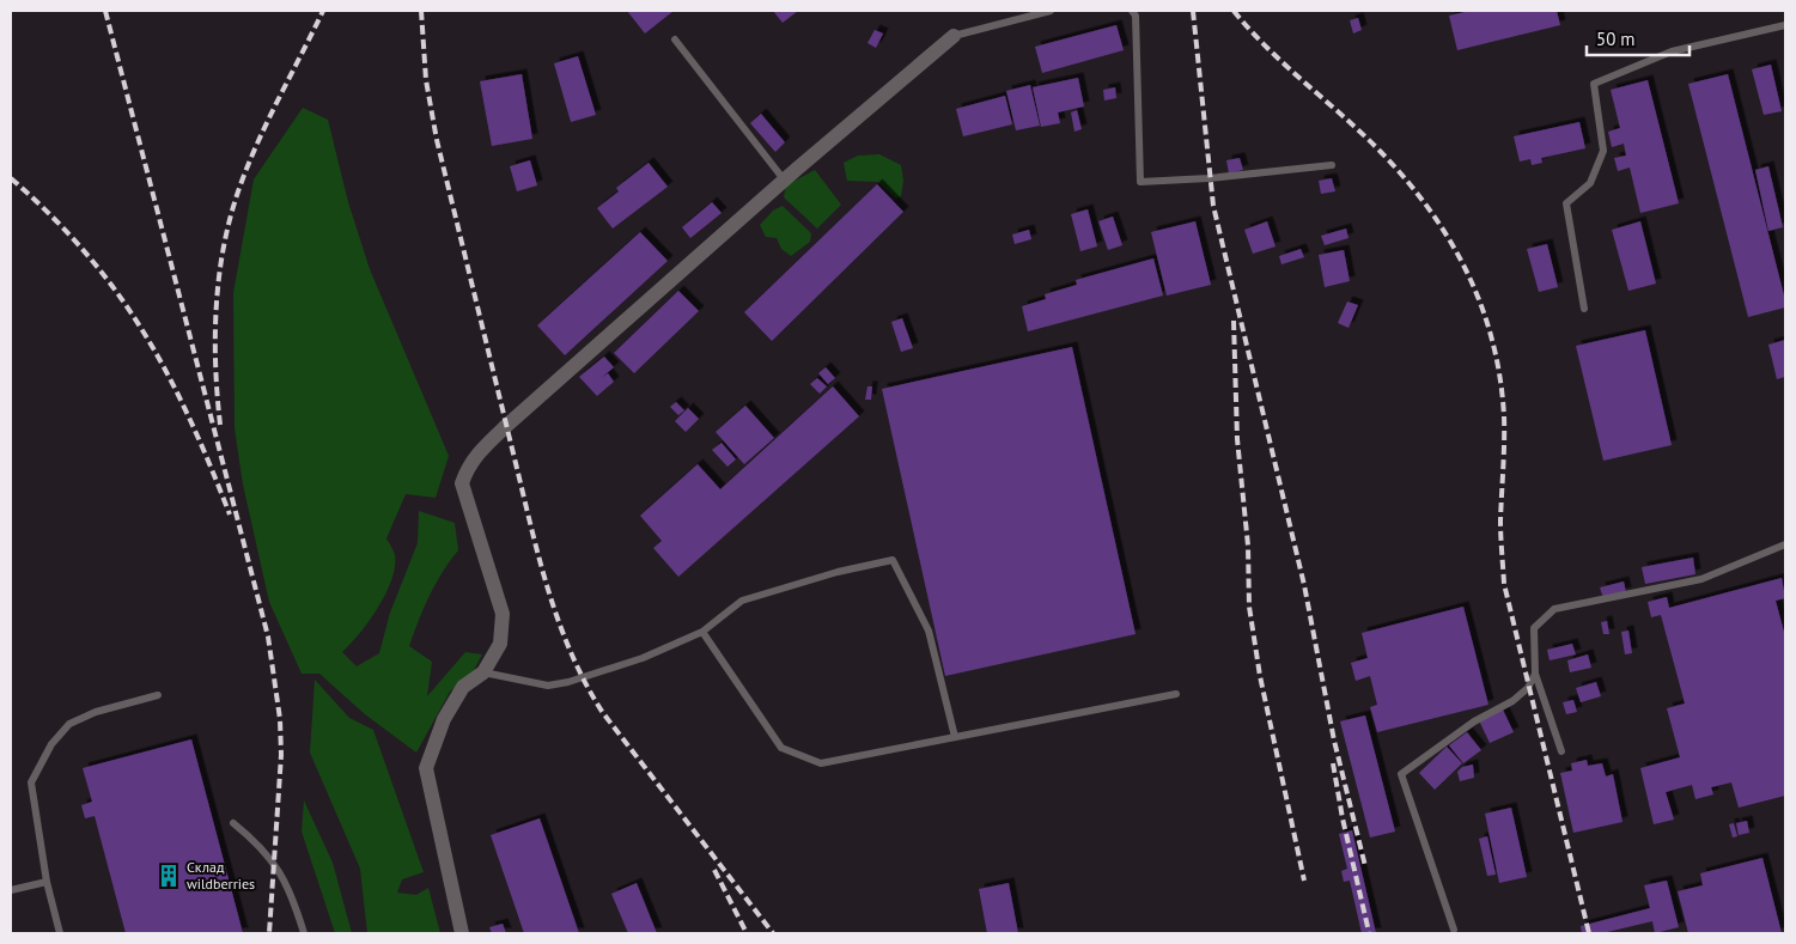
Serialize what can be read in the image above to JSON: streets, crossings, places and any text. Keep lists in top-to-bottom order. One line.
{"places":{"building":["Склад wildberries"]},"scale_bar":"50 m"}
